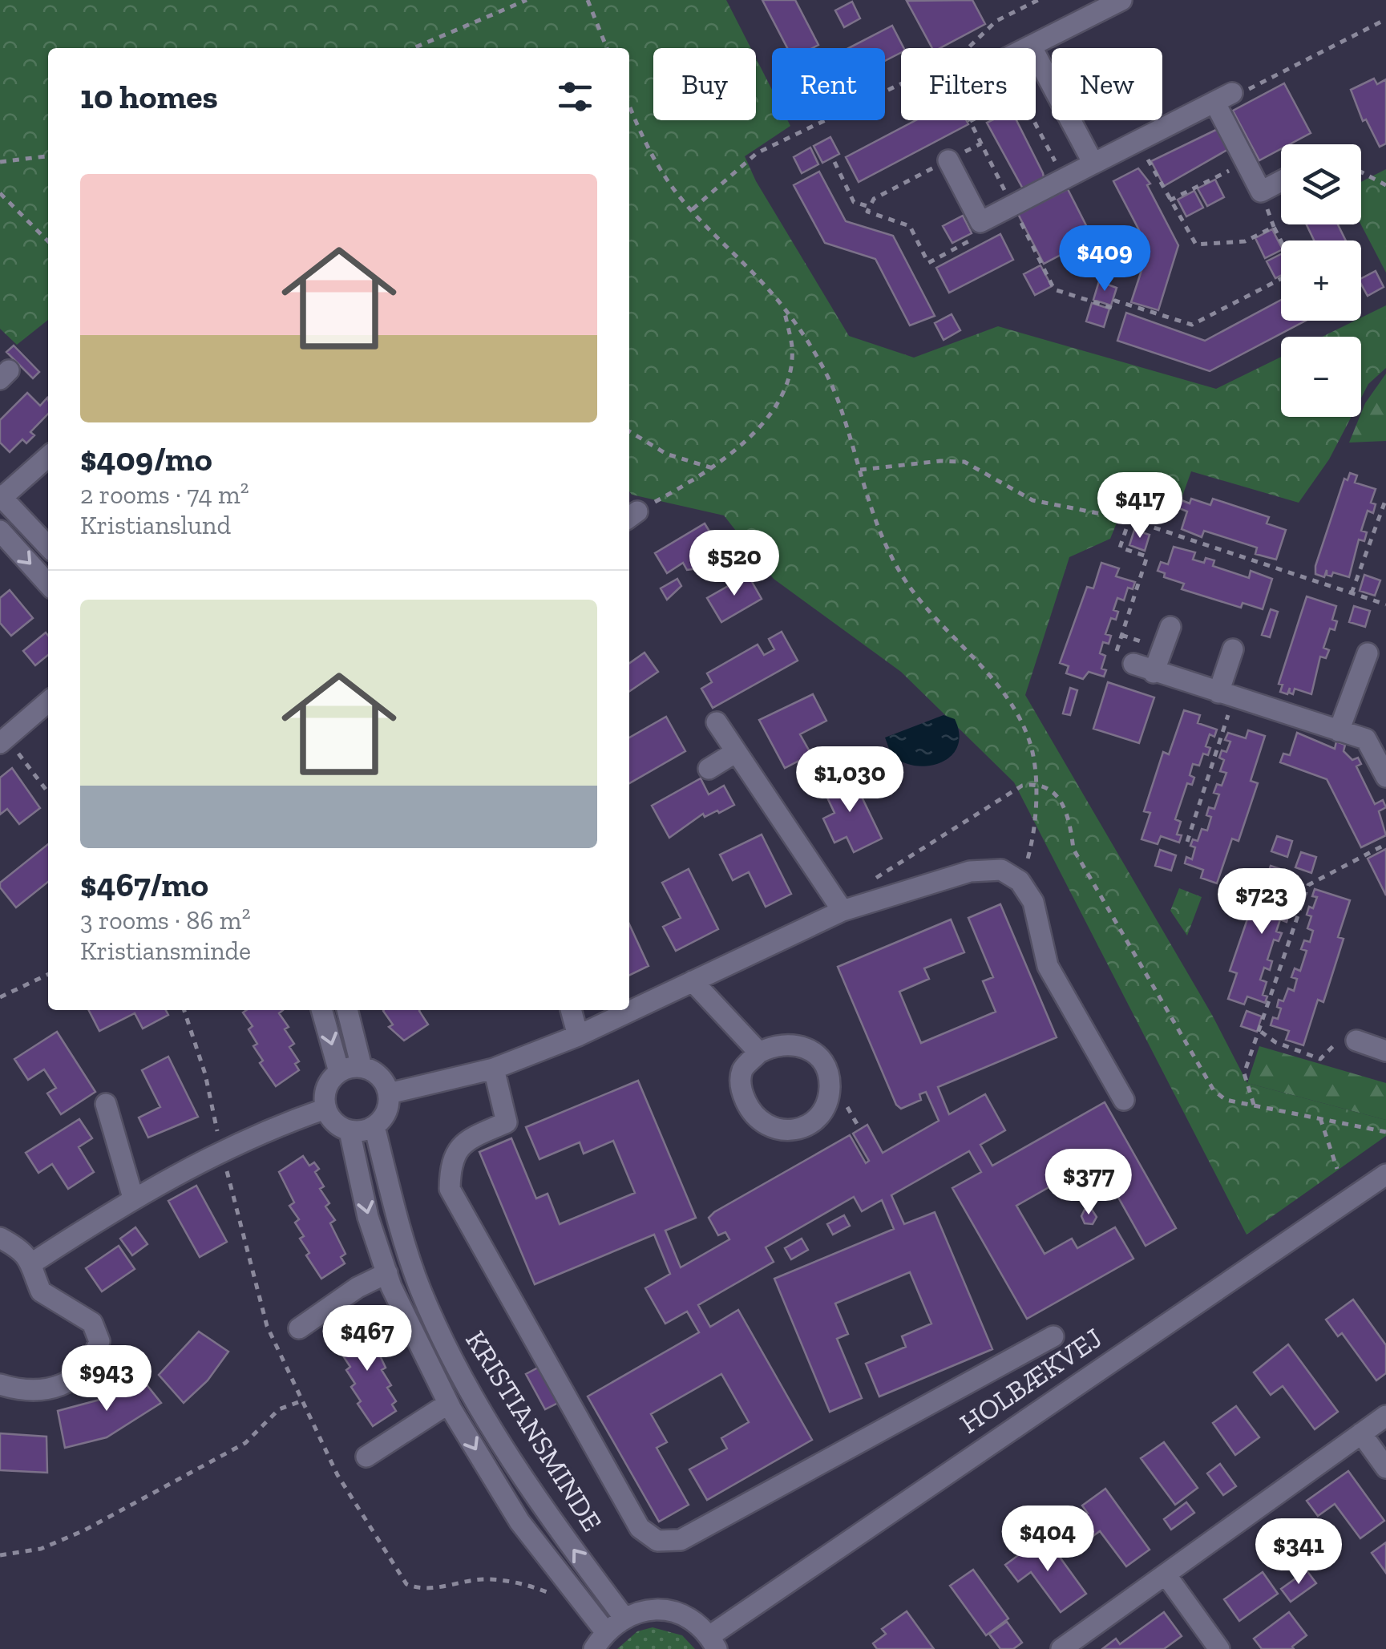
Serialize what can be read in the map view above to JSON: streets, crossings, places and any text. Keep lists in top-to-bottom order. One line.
{"streets":{"street":["HOLBÆKVEJ","KRISTIANSMINDE"]},"page":{"chip":["Buy","Rent","Filters","New"],"heading":"10 homes","map_buttons":["+","−"],"list":[{"name":"$409/mo","note":"2 rooms · 74 m² · Kristianslund"},{"name":"$467/mo","note":"3 rooms · 86 m² · Kristiansminde"}],"price":["$409","$417","$520","$1,030","$723","$377","$467","$943","$404","$341"]}}
